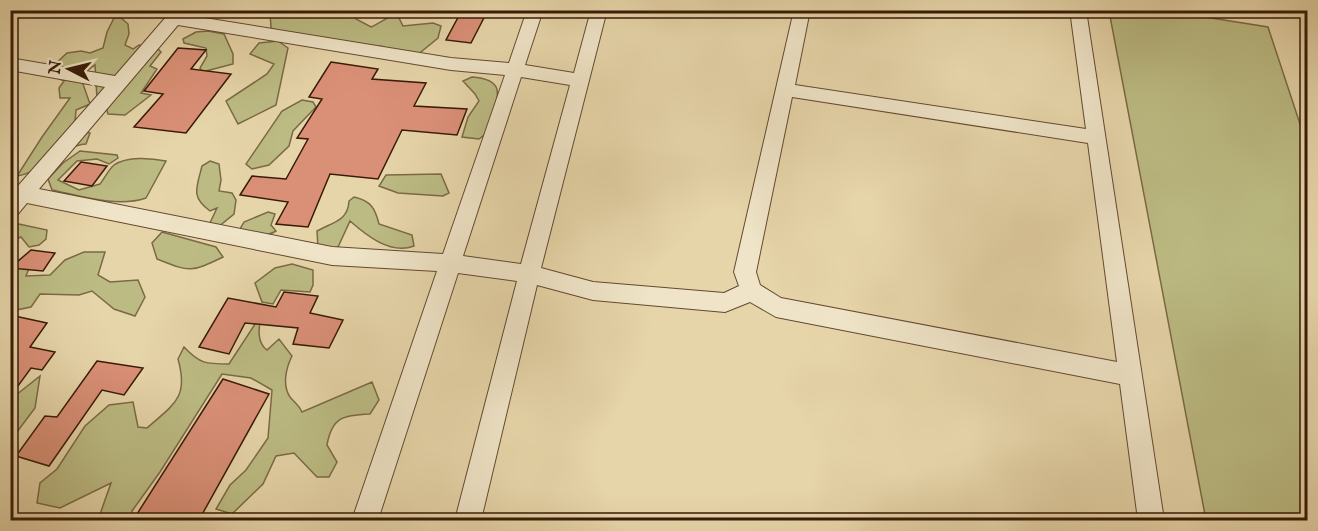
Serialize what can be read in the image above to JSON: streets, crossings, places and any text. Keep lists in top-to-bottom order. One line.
{"north":"left"}
